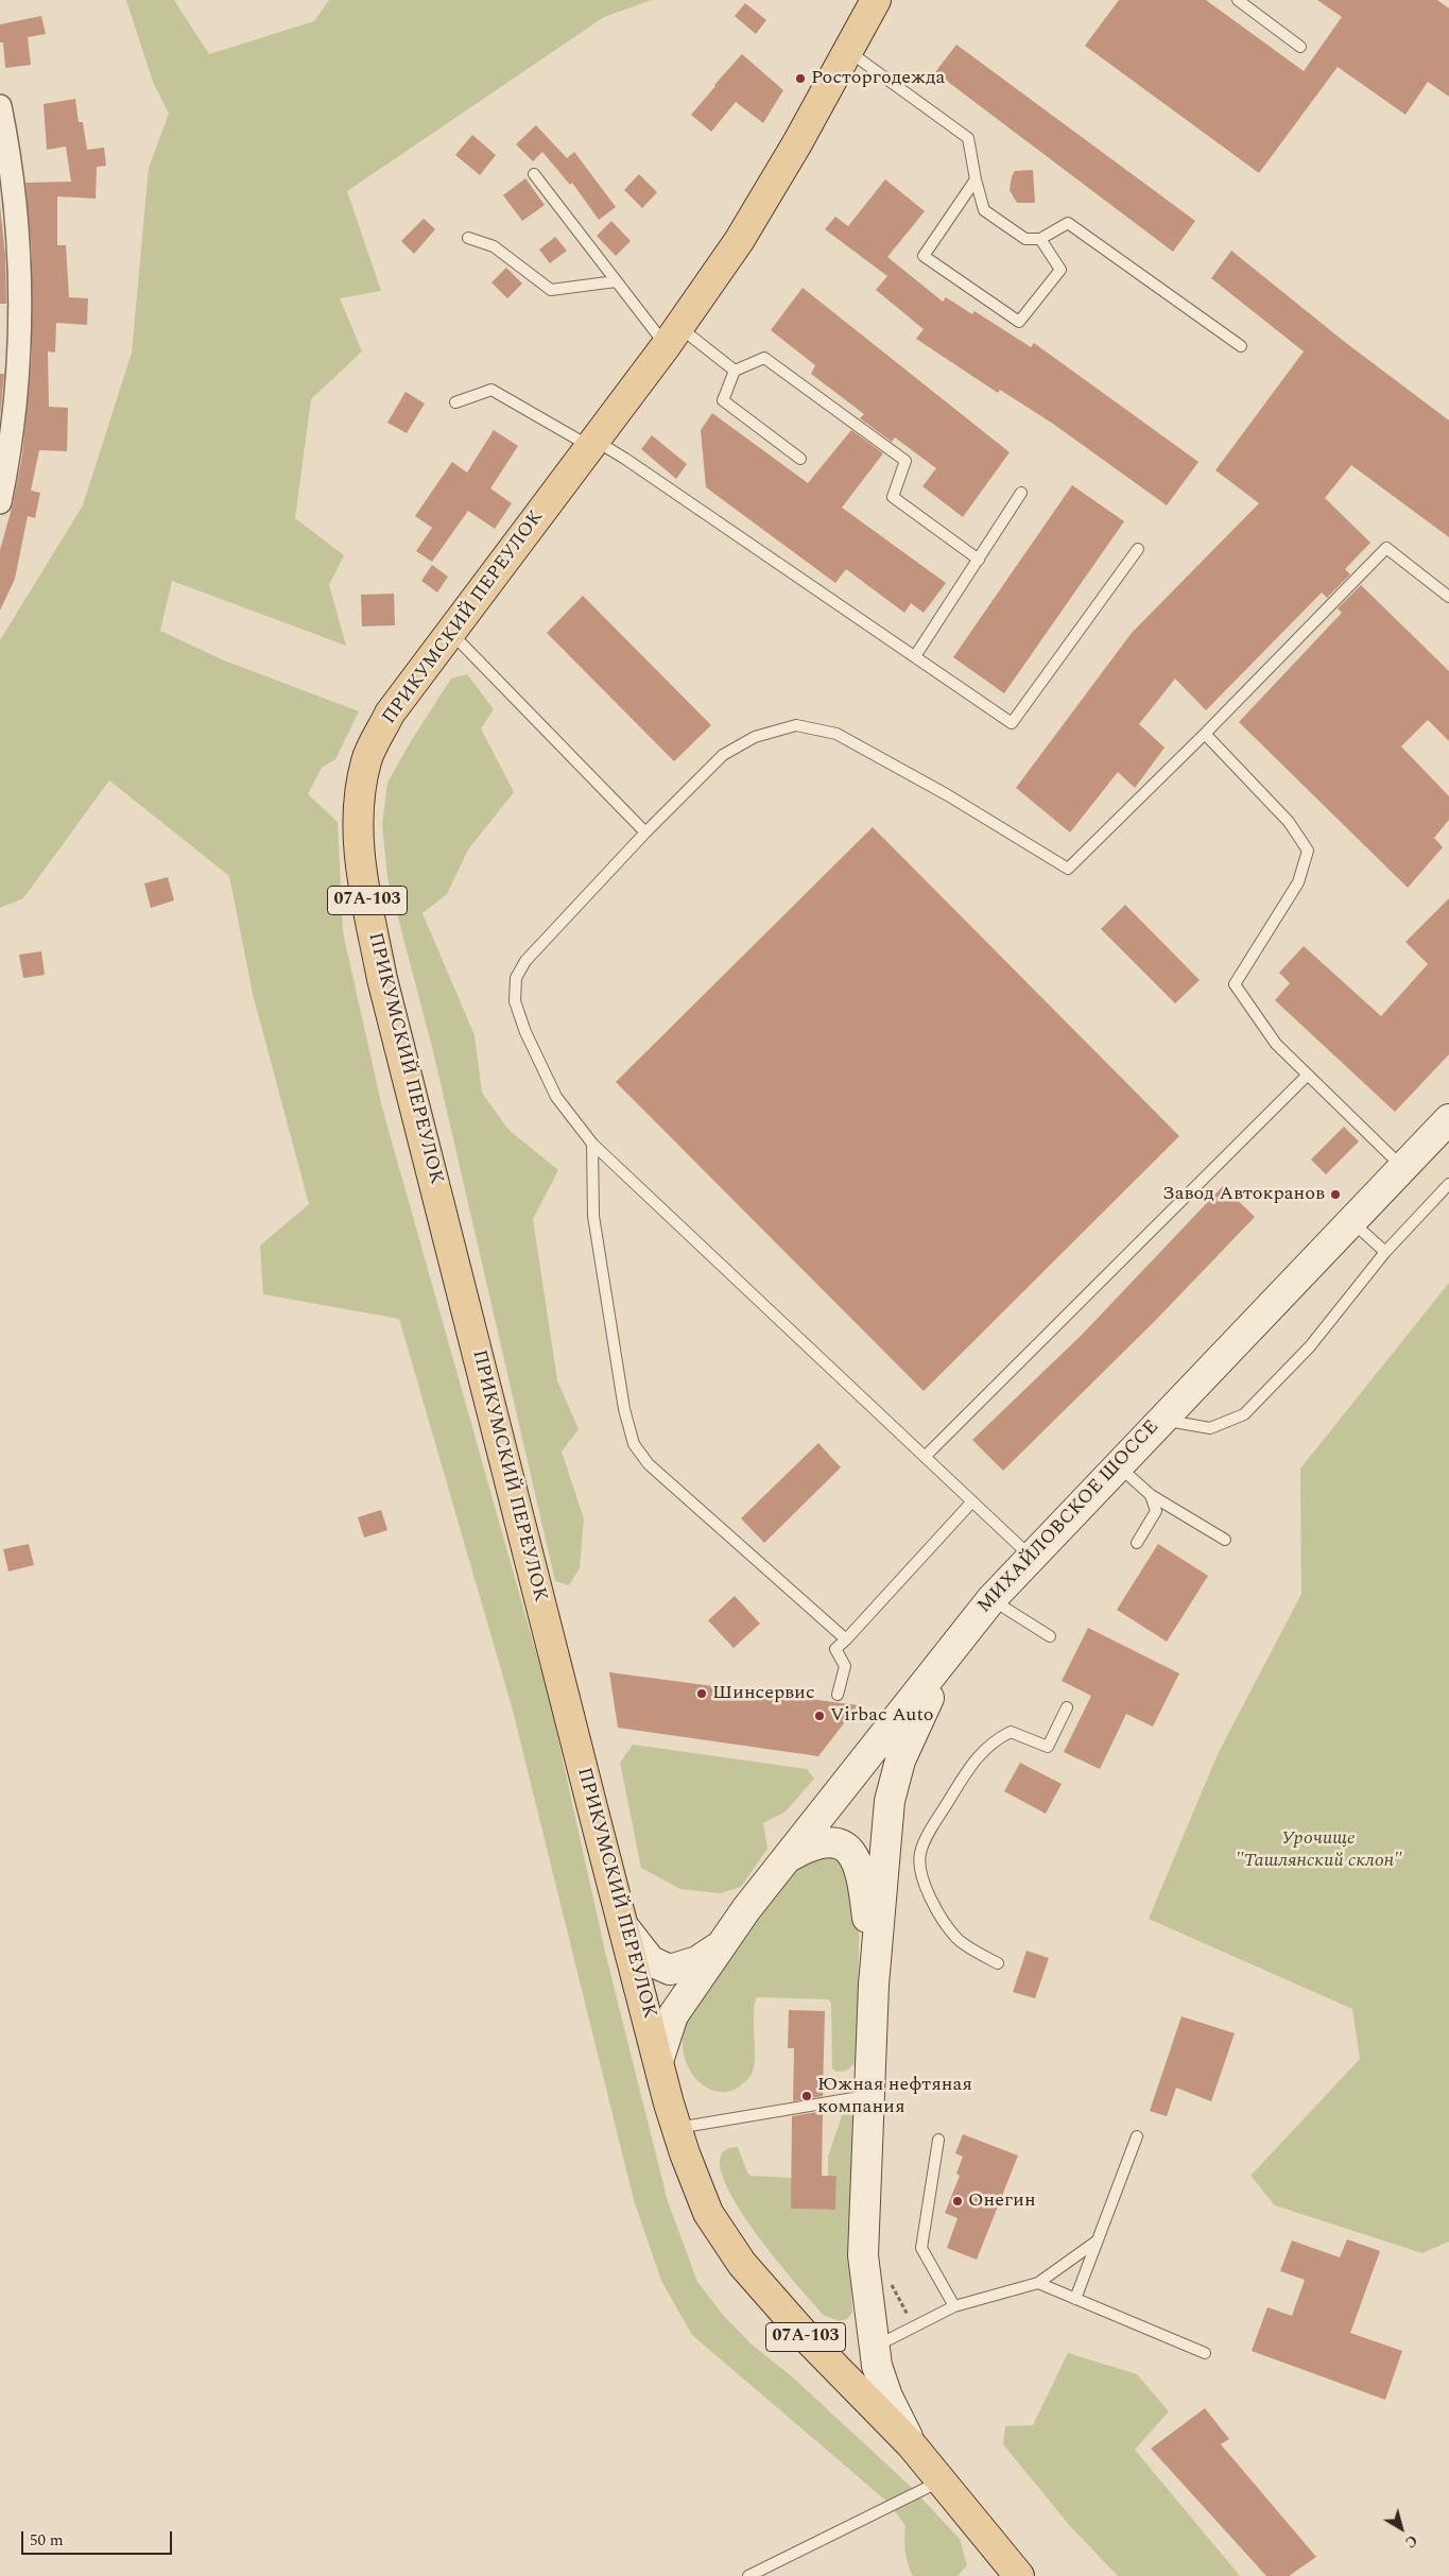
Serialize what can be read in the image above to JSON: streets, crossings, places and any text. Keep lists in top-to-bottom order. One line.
{"streets":{"main road":["ПРИКУМСКИЙ ПЕРЕУЛОК","07А-103","МИХАЙЛОВСКОЕ ШОССЕ"]},"crossings":[["ПРИКУМСКИЙ ПЕРЕУЛОК","07А-103"],["ПРИКУМСКИЙ ПЕРЕУЛОК","МИХАЙЛОВСКОЕ ШОССЕ"],["07А-103","МИХАЙЛОВСКОЕ ШОССЕ"]],"parks":["Урочище \"Ташлянский склон\""],"places":["Росторгодежда","Завод Автокранов","Шинсервис","Virbac Auto","Южная нефтяная компания","Онегин"],"scale_bar":"50 m","north":"bottom right"}
